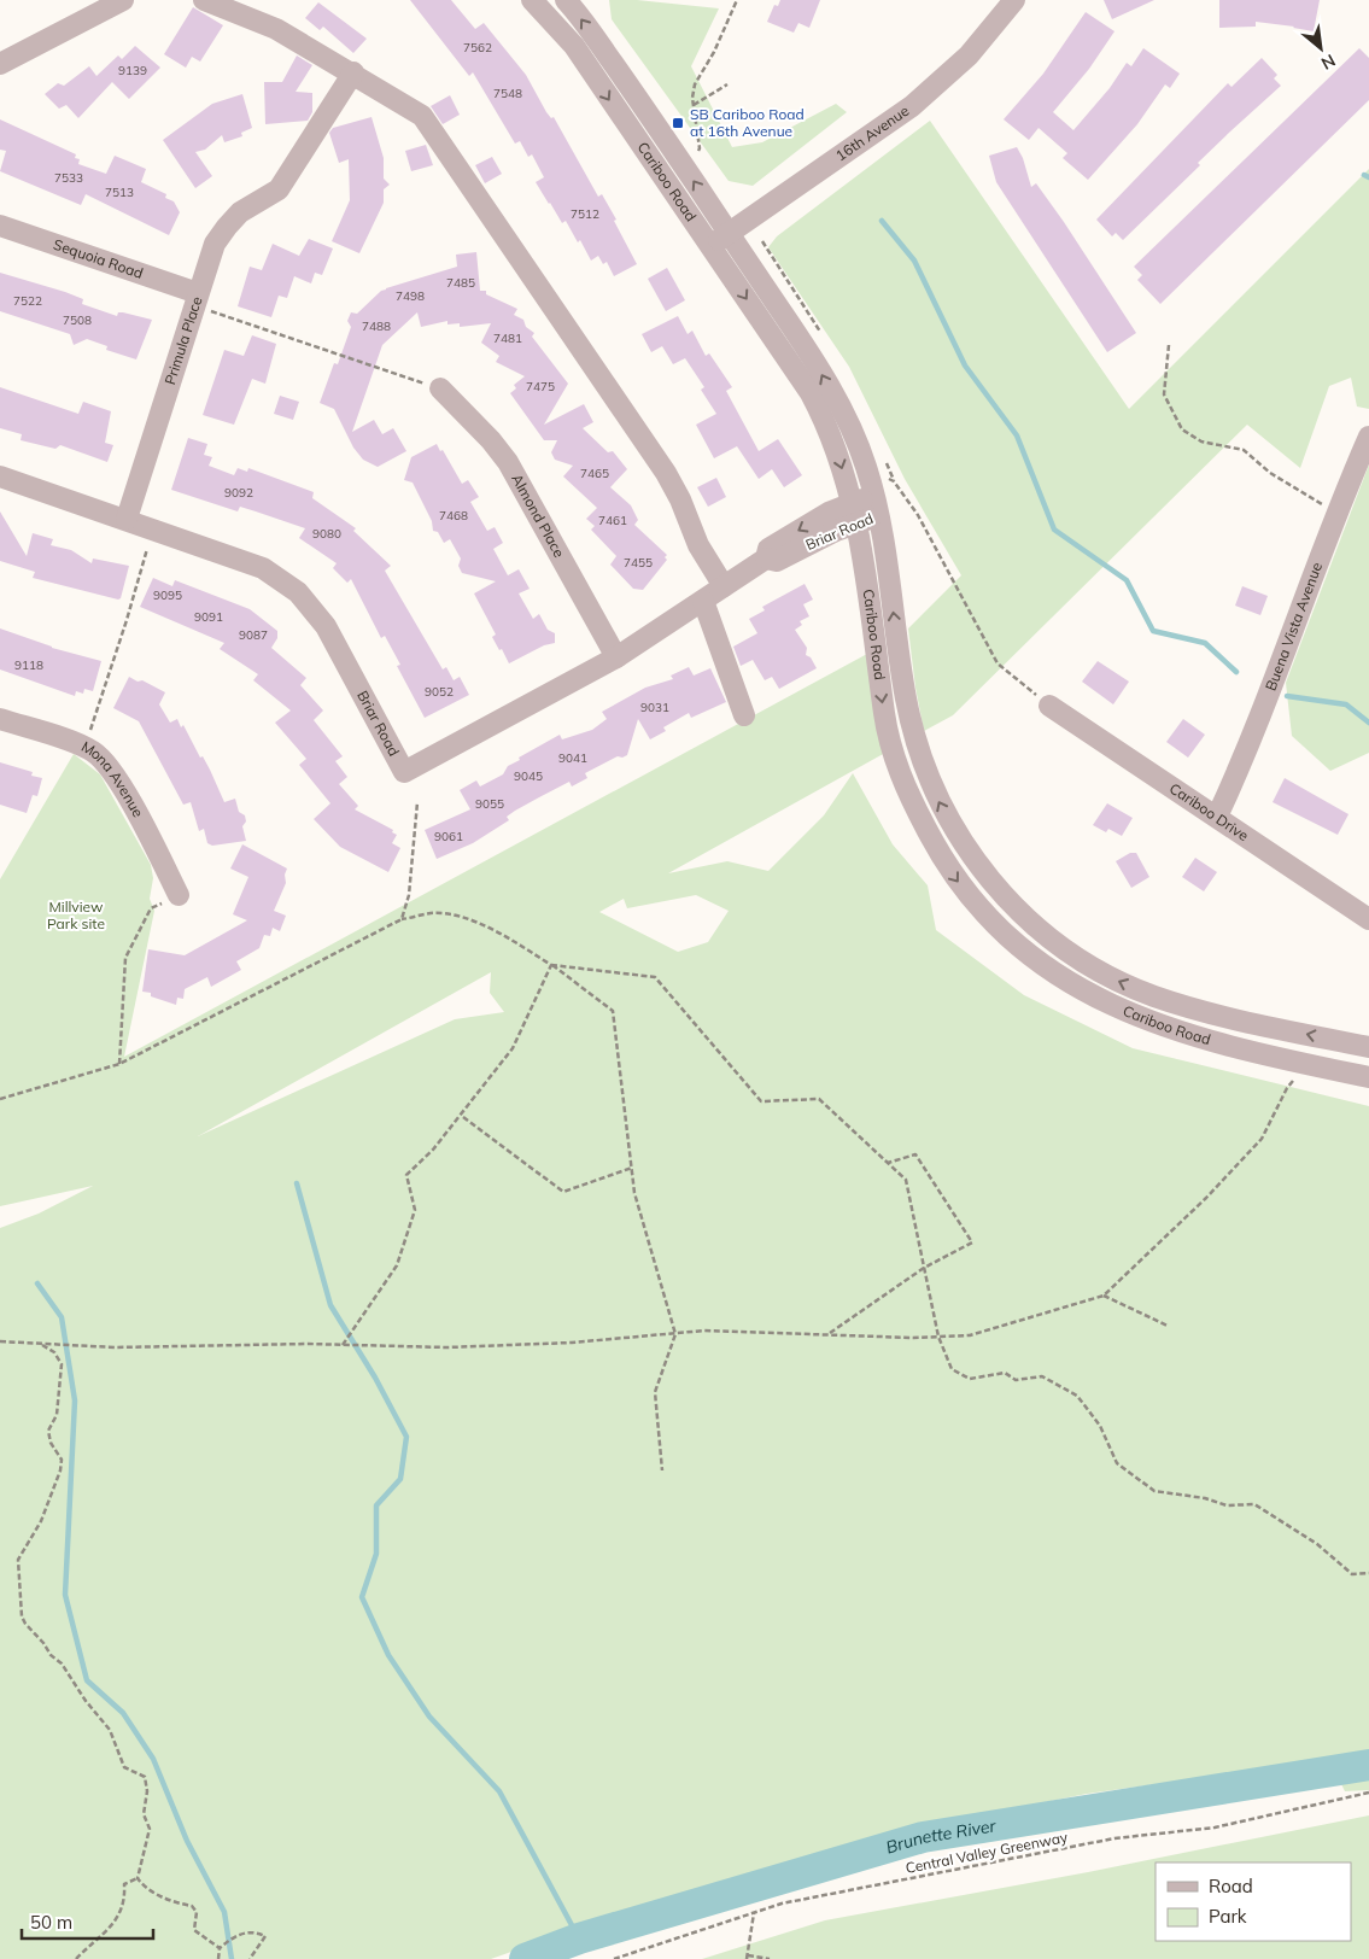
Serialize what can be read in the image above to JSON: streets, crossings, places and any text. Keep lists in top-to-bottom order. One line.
{"streets":{"street":["16th Avenue","Cariboo Road","Sequoia Road","Primula Place","Almond Place","Briar Road","Buena Vista Avenue","Mona Avenue","Cariboo Drive"],"path":["Central Valley Greenway"]},"crossings":[["16th Avenue","Cariboo Road"],["Cariboo Road","Briar Road"],["Sequoia Road","Primula Place"],["Primula Place","Briar Road"],["Almond Place","Briar Road"],["Buena Vista Avenue","Cariboo Drive"]],"water":["Brunette River"],"parks":["Millview Park site"],"places":{"transit":["SB Cariboo Road at 16th Avenue"]},"house_numbers":["7562","9139","7548","7533","7513","7512","7485","7498","7522","7508","7488","7481","7475","7465","9092","7468","7461","9080","7455","9095","9091","9087","9118","9052","9031","9041","9045","9055","9061"],"legend":["Road","Park"],"scale_bar":"50 m","north":"bottom right"}
